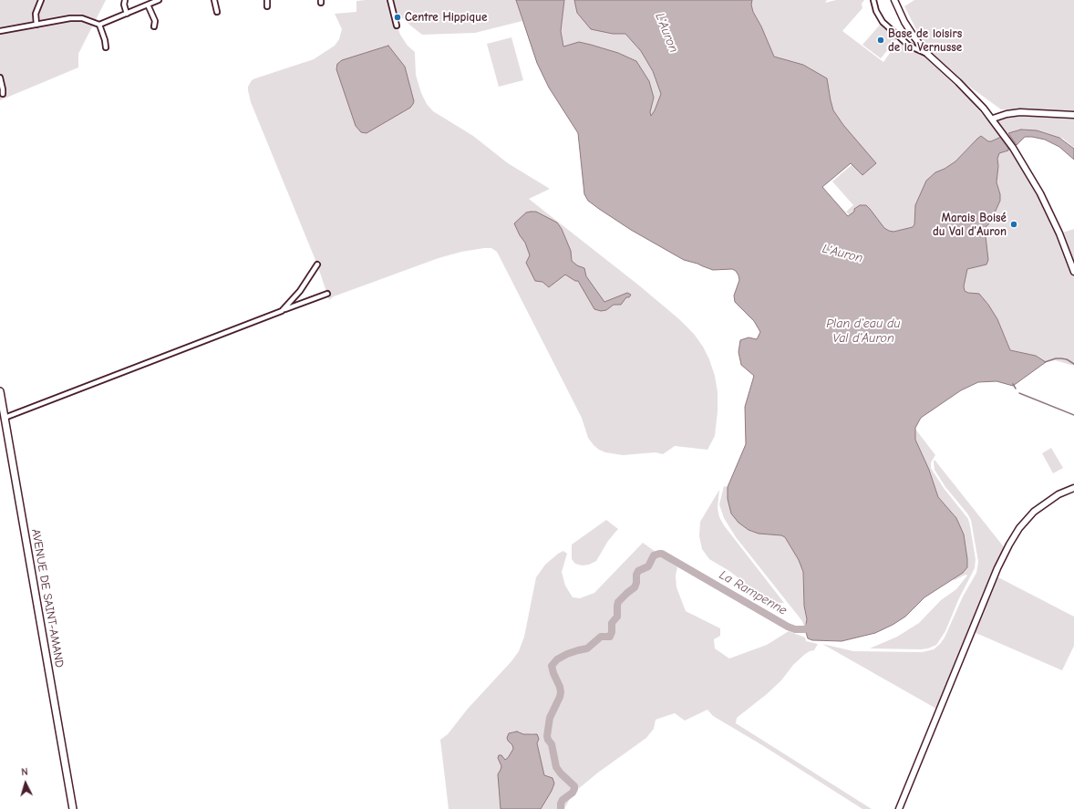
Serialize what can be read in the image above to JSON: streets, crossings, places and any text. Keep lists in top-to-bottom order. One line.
{"streets":{"main road":["AVENUE DE SAINT-AMAND"]},"water":["L'Auron","Plan d'eau du Val d'Auron","La Rampenne"],"places":["Centre Hippique","Base de loisirs de la Vernusse","Marais Boisé du Val d’Auron"],"north":"top"}
